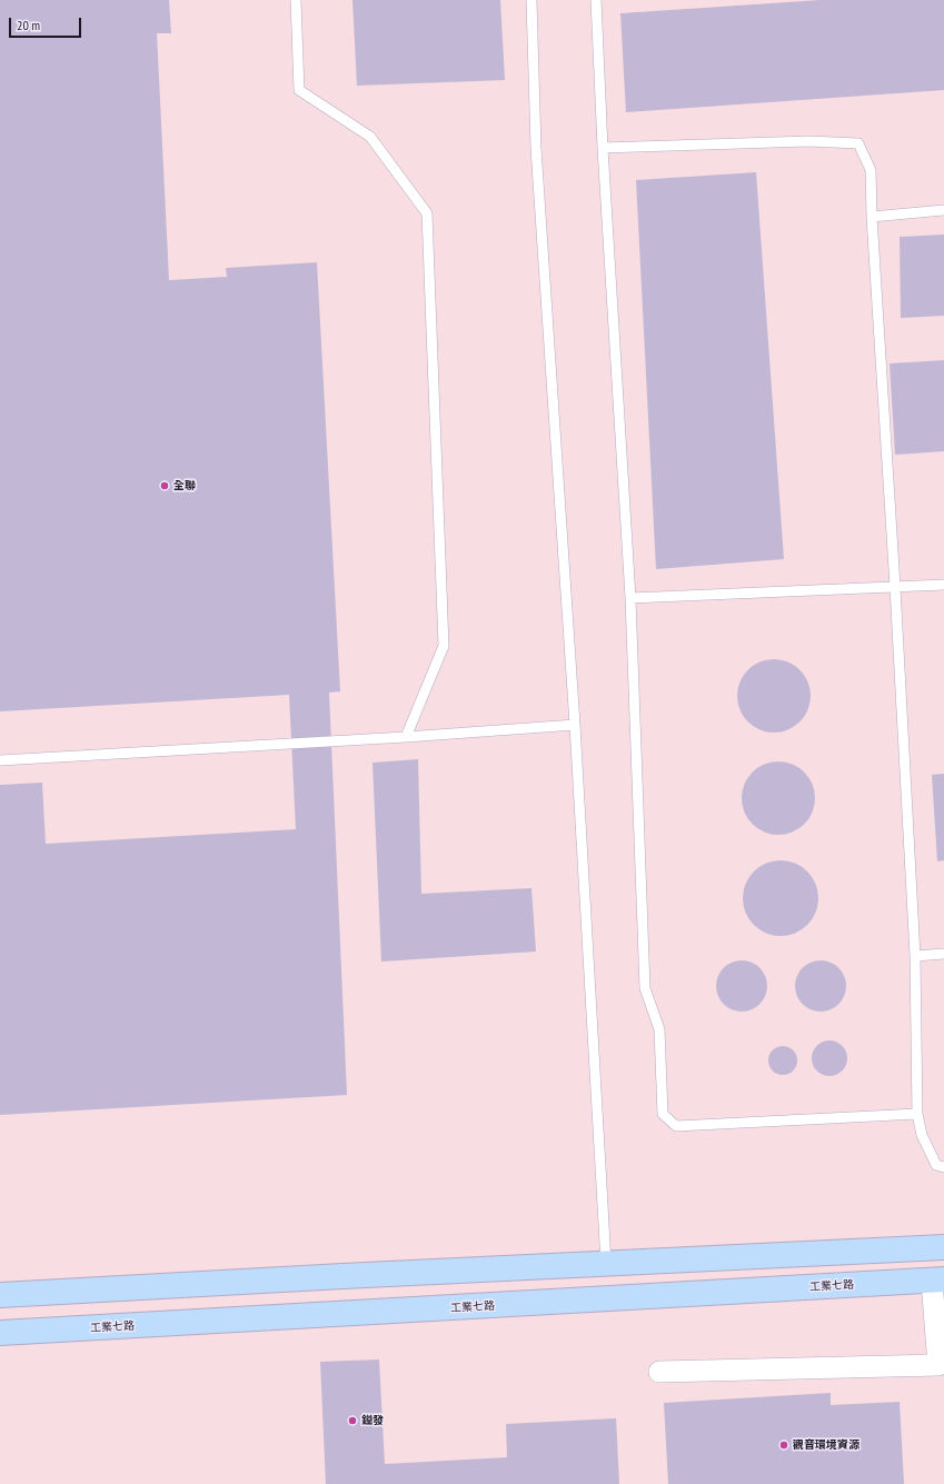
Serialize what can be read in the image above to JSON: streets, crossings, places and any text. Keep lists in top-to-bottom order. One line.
{"streets":{"street":["工業七路"]},"places":["全聯","鎰發","觀音環境資源"],"scale_bar":"20 m"}
